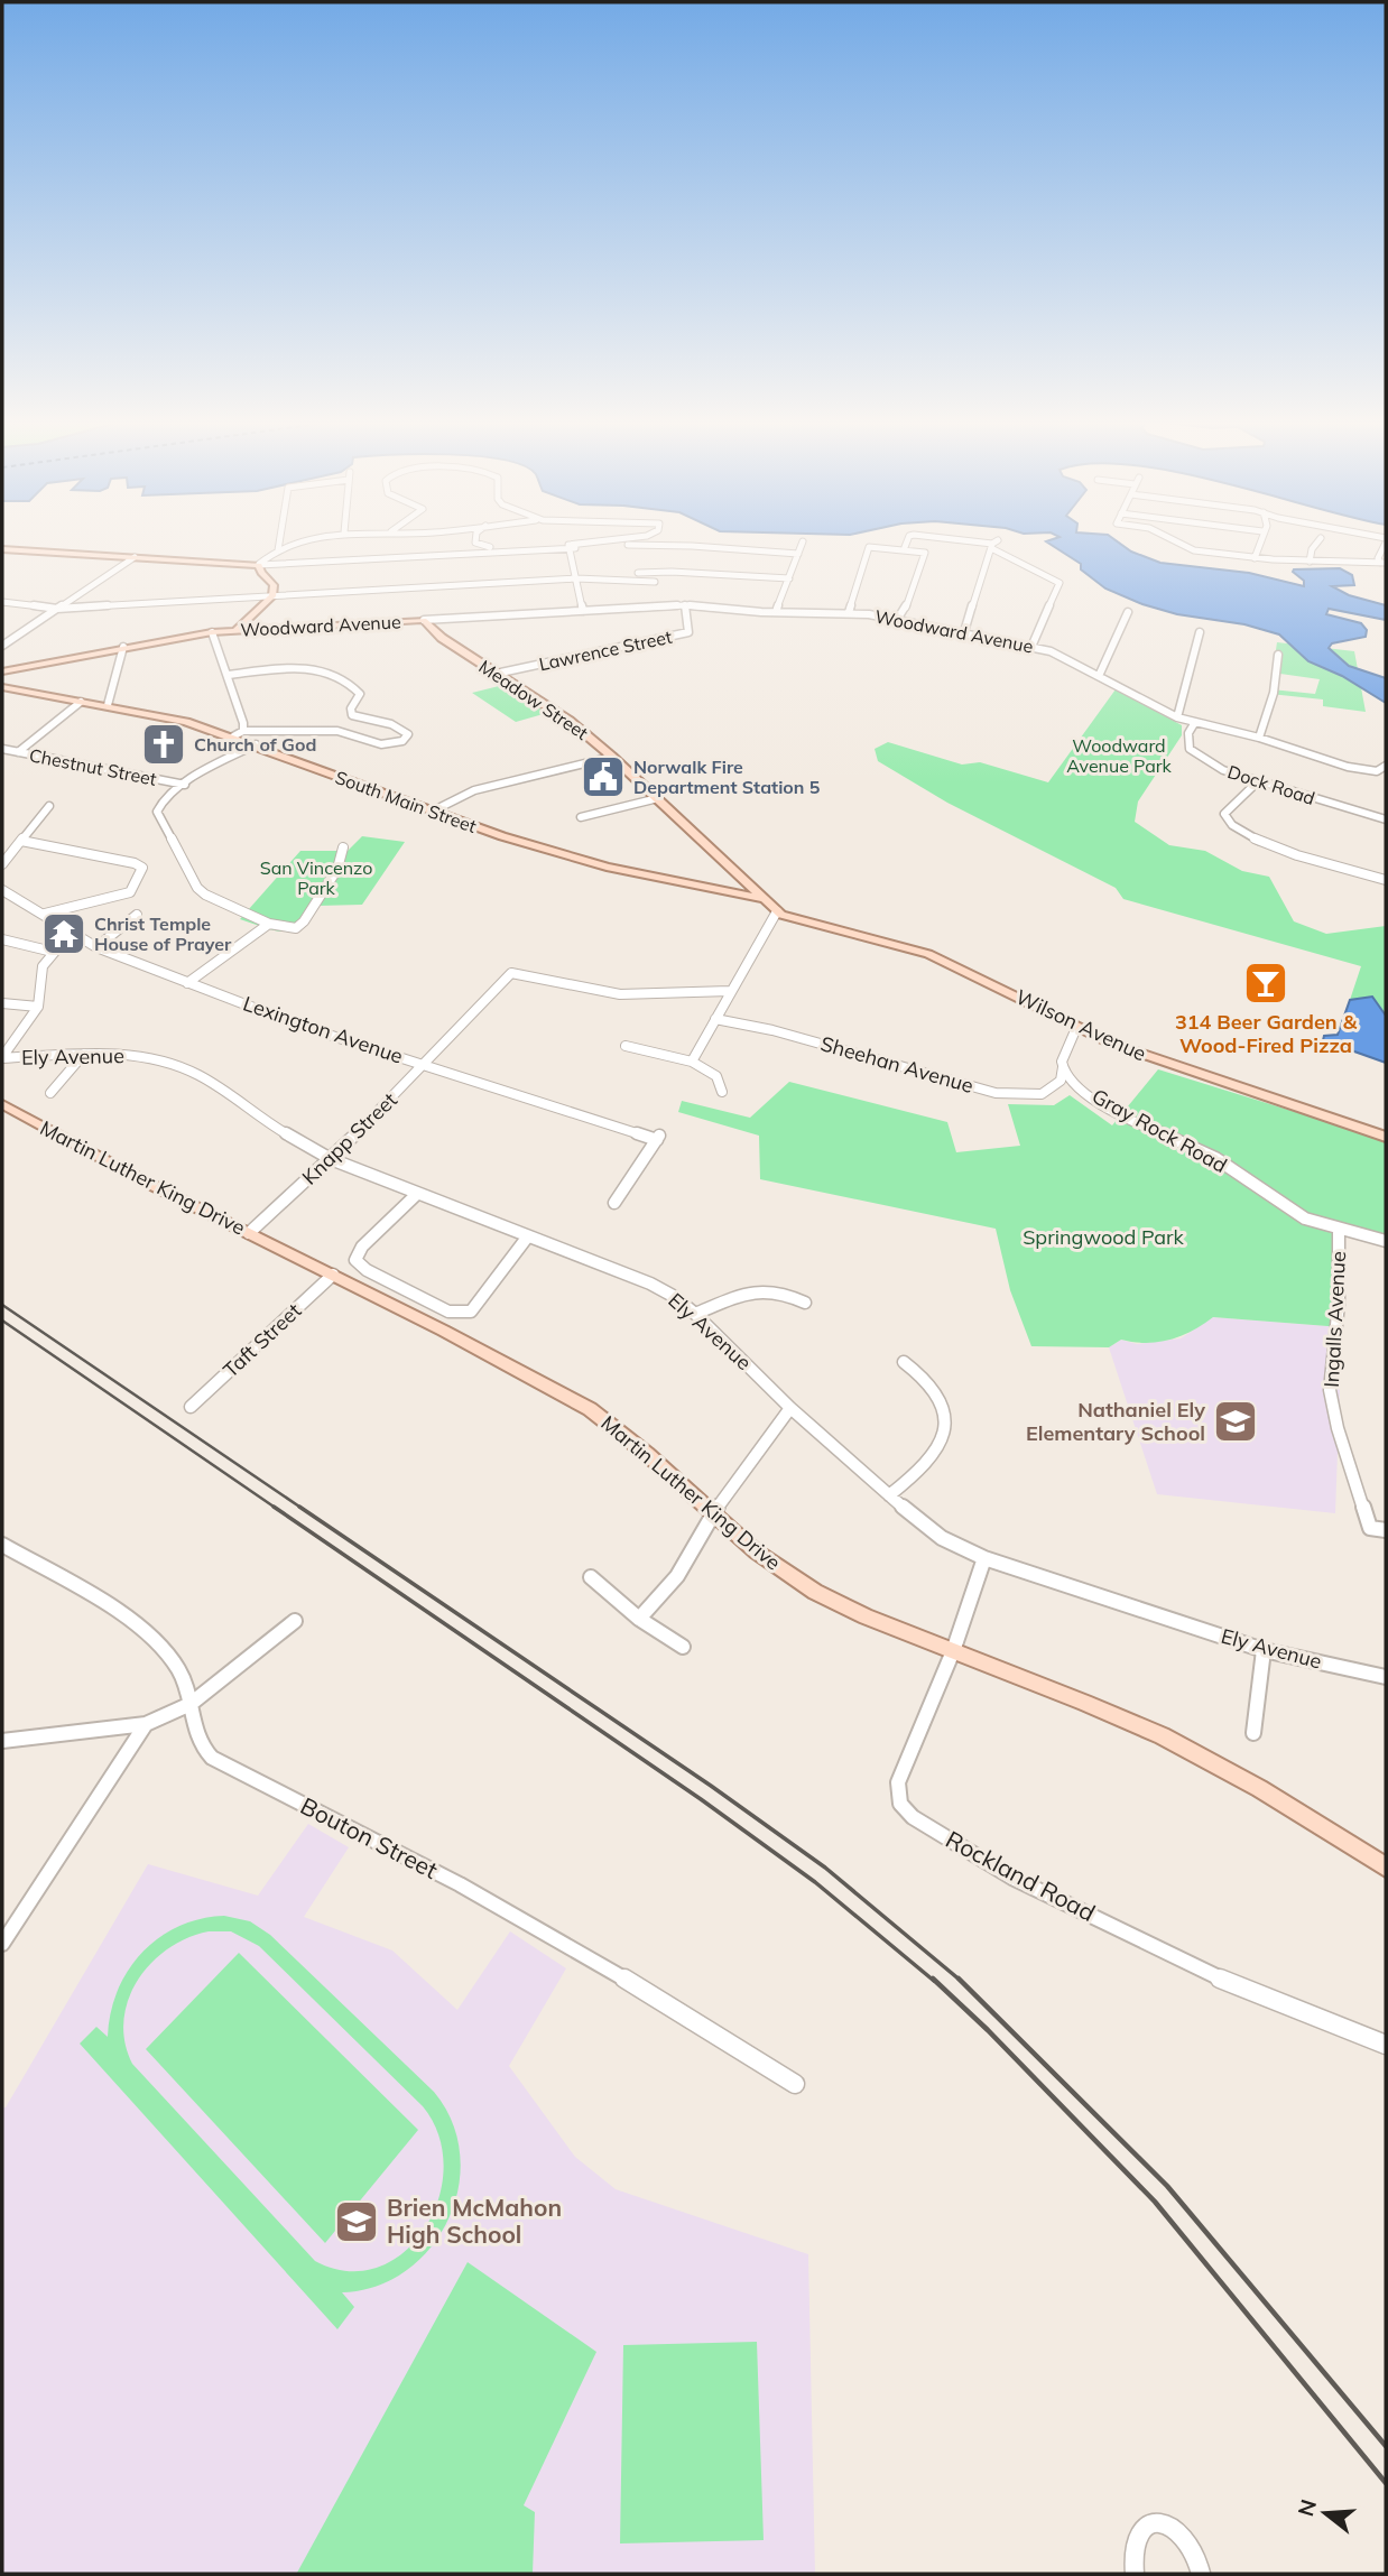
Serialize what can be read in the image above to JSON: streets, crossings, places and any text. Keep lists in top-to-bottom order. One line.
{"streets":{"main road":["Woodward Avenue","Meadow Street","South Main Street","Wilson Avenue","Martin Luther King Drive"],"street":["Lawrence Street","Chestnut Street","Dock Road","Lexington Avenue","Ely Avenue","Sheehan Avenue","Gray Rock Road","Knapp Street","Ingalls Avenue","Taft Street","Bouton Street","Rockland Road"]},"crossings":[["Woodward Avenue","Lawrence Street"],["Woodward Avenue","Meadow Street"],["Woodward Avenue","Dock Road"],["Lawrence Street","Meadow Street"],["Meadow Street","South Main Street"],["Meadow Street","Wilson Avenue"],["Lexington Avenue","Knapp Street"],["Ely Avenue","Knapp Street"],["Ely Avenue","Rockland Road"],["Sheehan Avenue","Gray Rock Road"],["Gray Rock Road","Ingalls Avenue"],["Knapp Street","Martin Luther King Drive"],["Martin Luther King Drive","Taft Street"],["Martin Luther King Drive","Rockland Road"]],"parks":["Woodward Avenue Park","San Vincenzo Park","Springwood Park"],"places":{"church":["Church of God"],"public building":["Norwalk Fire Department Station 5"],"temple":["Christ Temple House of Prayer"],"bar":["314 Beer Garden & Wood-Fired Pizza"],"school or university":["Nathaniel Ely Elementary School","Brien McMahon High School"]},"north":"left"}
